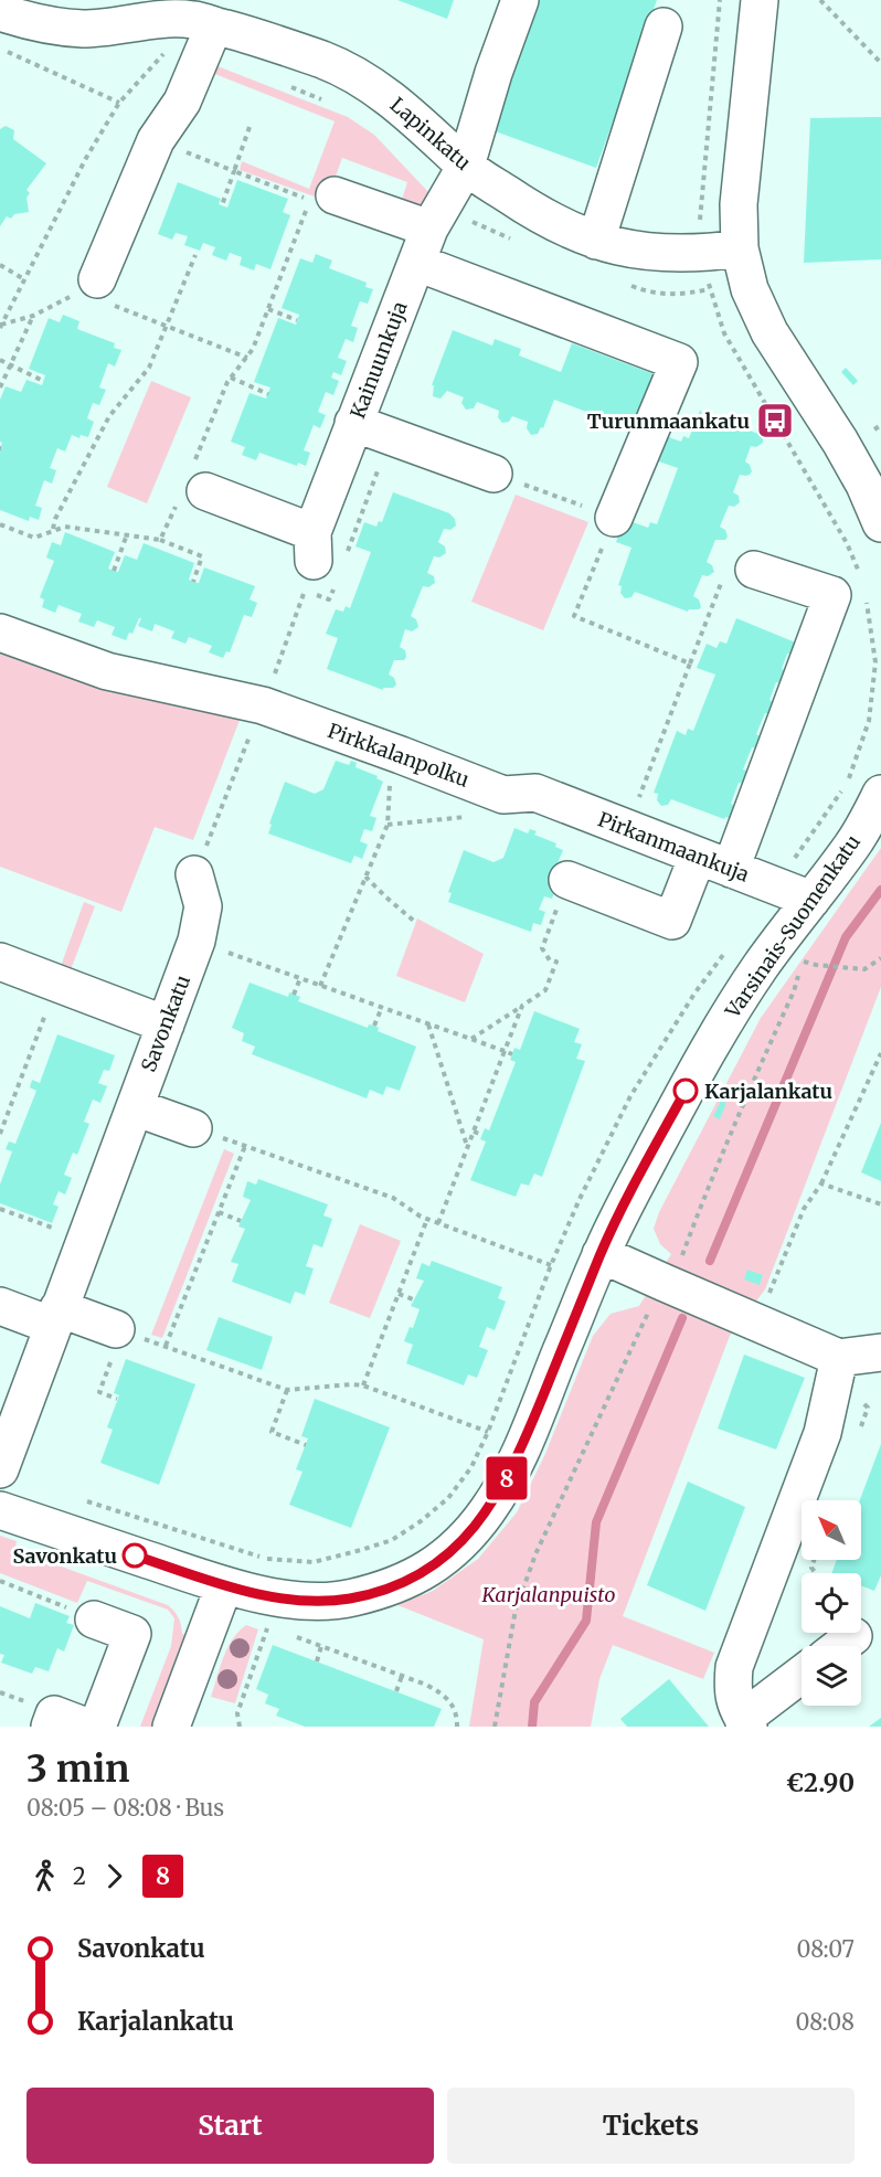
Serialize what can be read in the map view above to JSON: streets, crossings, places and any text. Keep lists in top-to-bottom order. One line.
{"streets":{"street":["Lapinkatu","Kainuunkuja","Pirkkalanpolku","Pirkanmaankuja","Varsinais-Suomenkatu","Savonkatu"]},"crossings":[["Lapinkatu","Kainuunkuja"],["Pirkkalanpolku","Pirkanmaankuja"],["Pirkanmaankuja","Varsinais-Suomenkatu"]],"parks":["Karjalanpuisto"],"places":{"bus stop":["Turunmaankatu"],"other":["Karjalankatu","Savonkatu"]},"lines":["bus line 8"],"north":"top left","page":{"on_map":"8","heading":["3 min","08:05 – 08:08 · Bus","€2.90"],"legs":["2","8"],"list":[{"name":"Savonkatu","value":"08:07"},{"name":"Karjalankatu","value":"08:08"}],"buttons":["Start","Tickets"]}}
